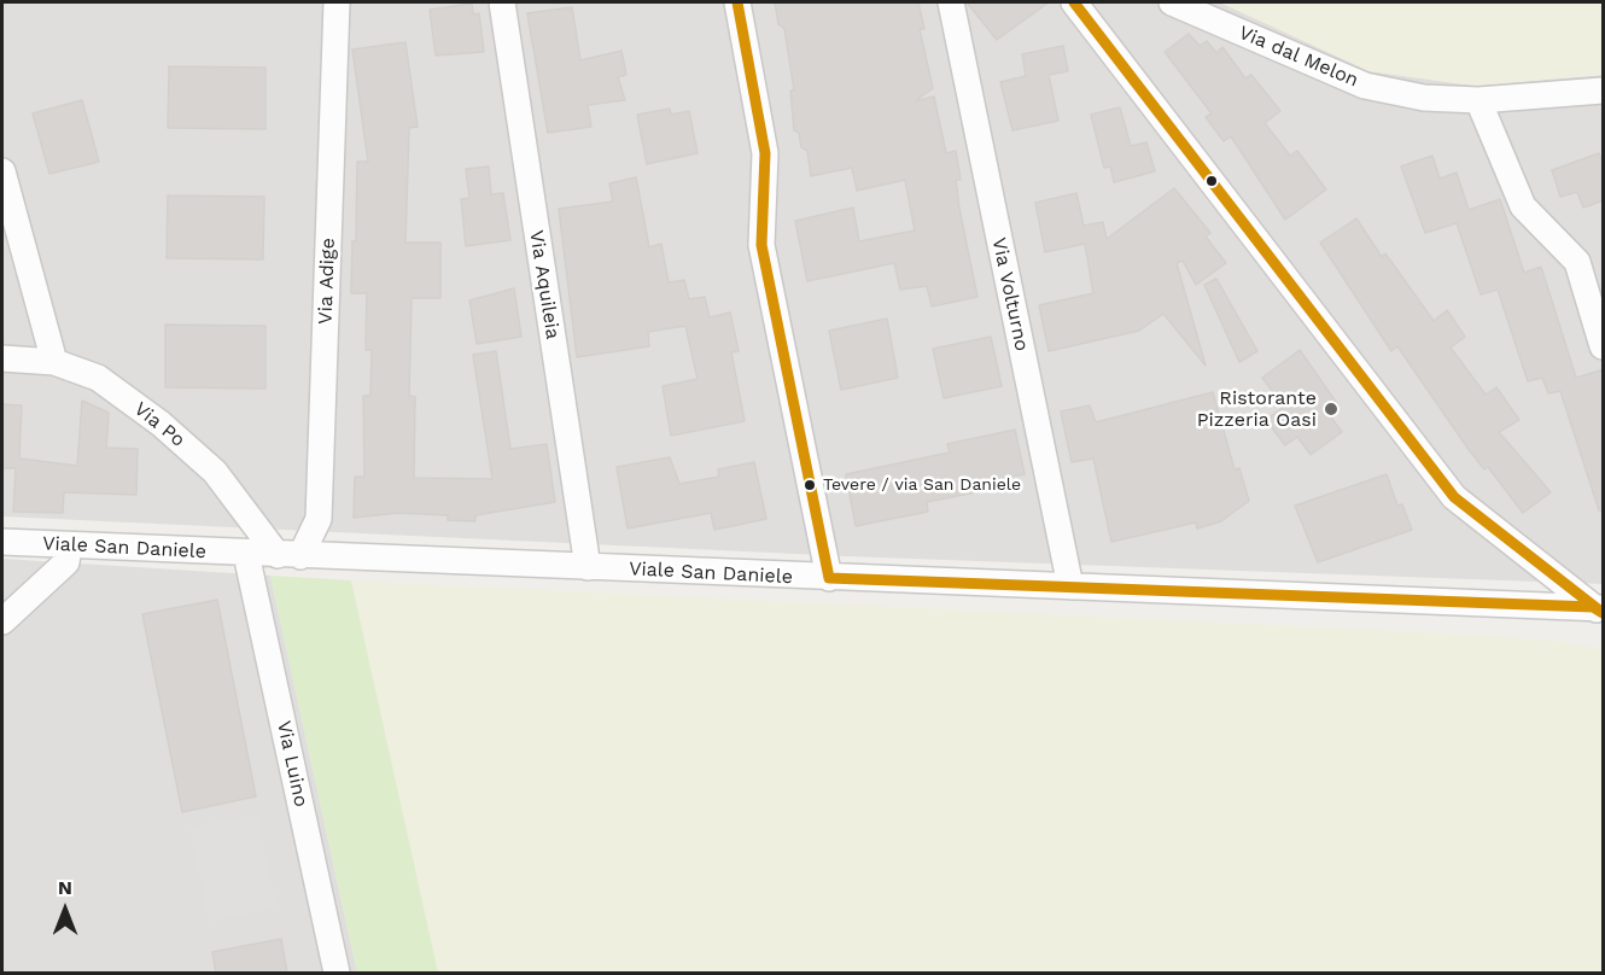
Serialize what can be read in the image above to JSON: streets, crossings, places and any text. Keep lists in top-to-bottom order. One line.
{"streets":{"street":["Via dal Melon","Via Adige","Via Aquileia","Via Volturno","Via Po","Viale San Daniele","Via Luino"]},"crossings":[["Via Adige","Via Po"],["Via Adige","Viale San Daniele"],["Via Aquileia","Viale San Daniele"],["Via Volturno","Viale San Daniele"],["Via Po","Viale San Daniele"],["Viale San Daniele","Via Luino"]],"places":["Ristorante Pizzeria Oasi","Tevere / via San Daniele"],"north":"top"}
